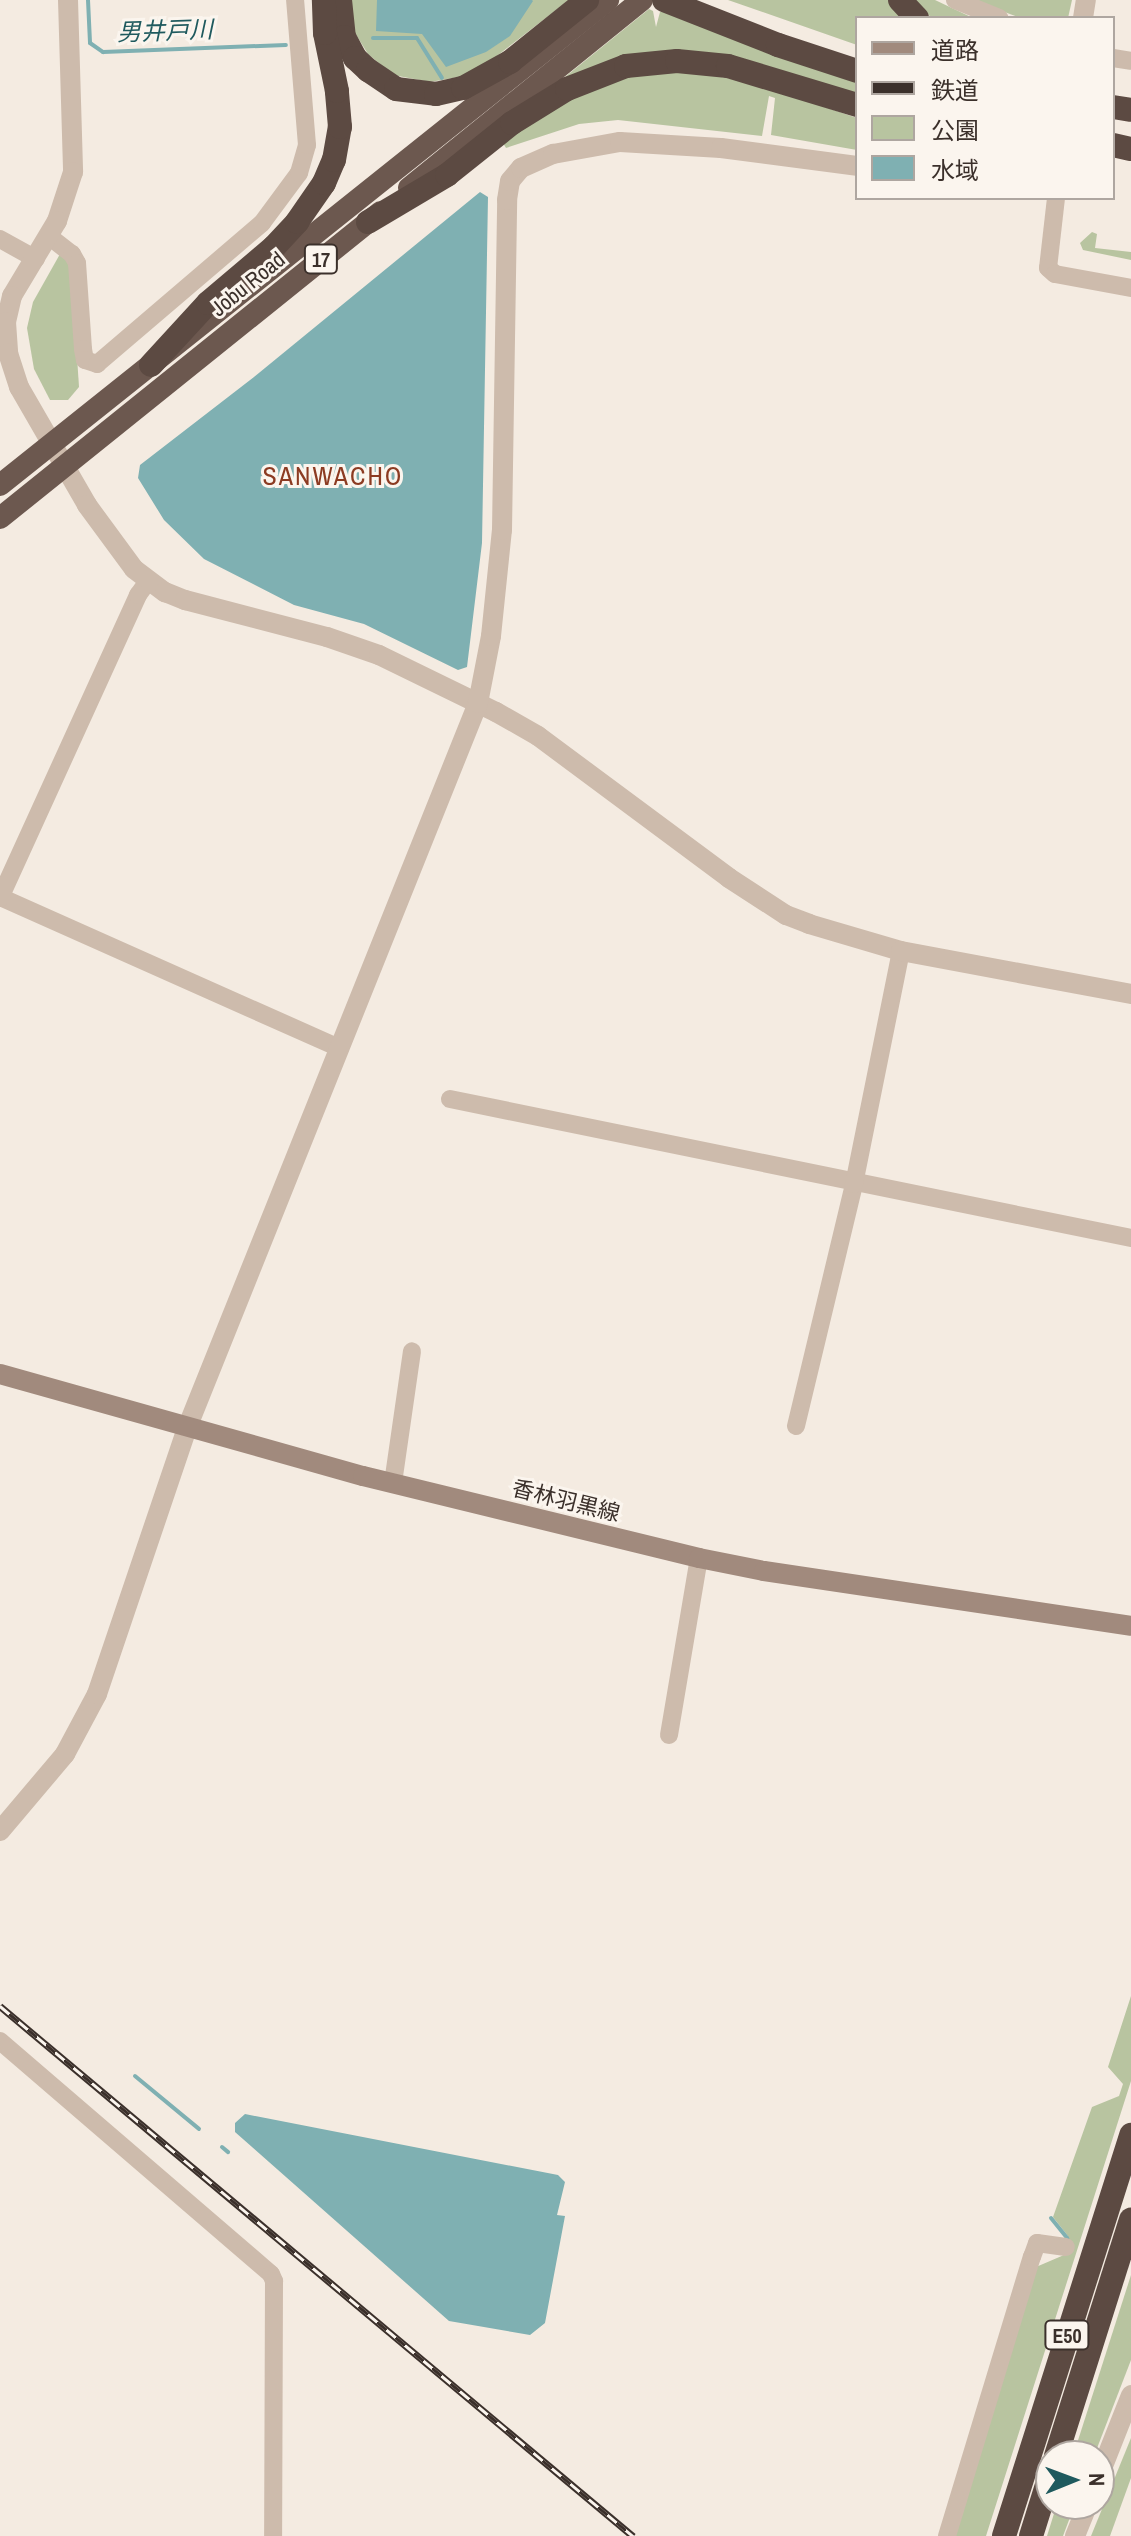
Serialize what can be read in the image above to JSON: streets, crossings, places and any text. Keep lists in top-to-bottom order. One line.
{"streets":{"highway":["17","Jobu Road","E50"],"main road":["香林羽黒線"]},"districts":["SANWACHO"],"water":["男井戸川"],"legend":["道路","鉄道","公園","水域"],"north":"right"}
